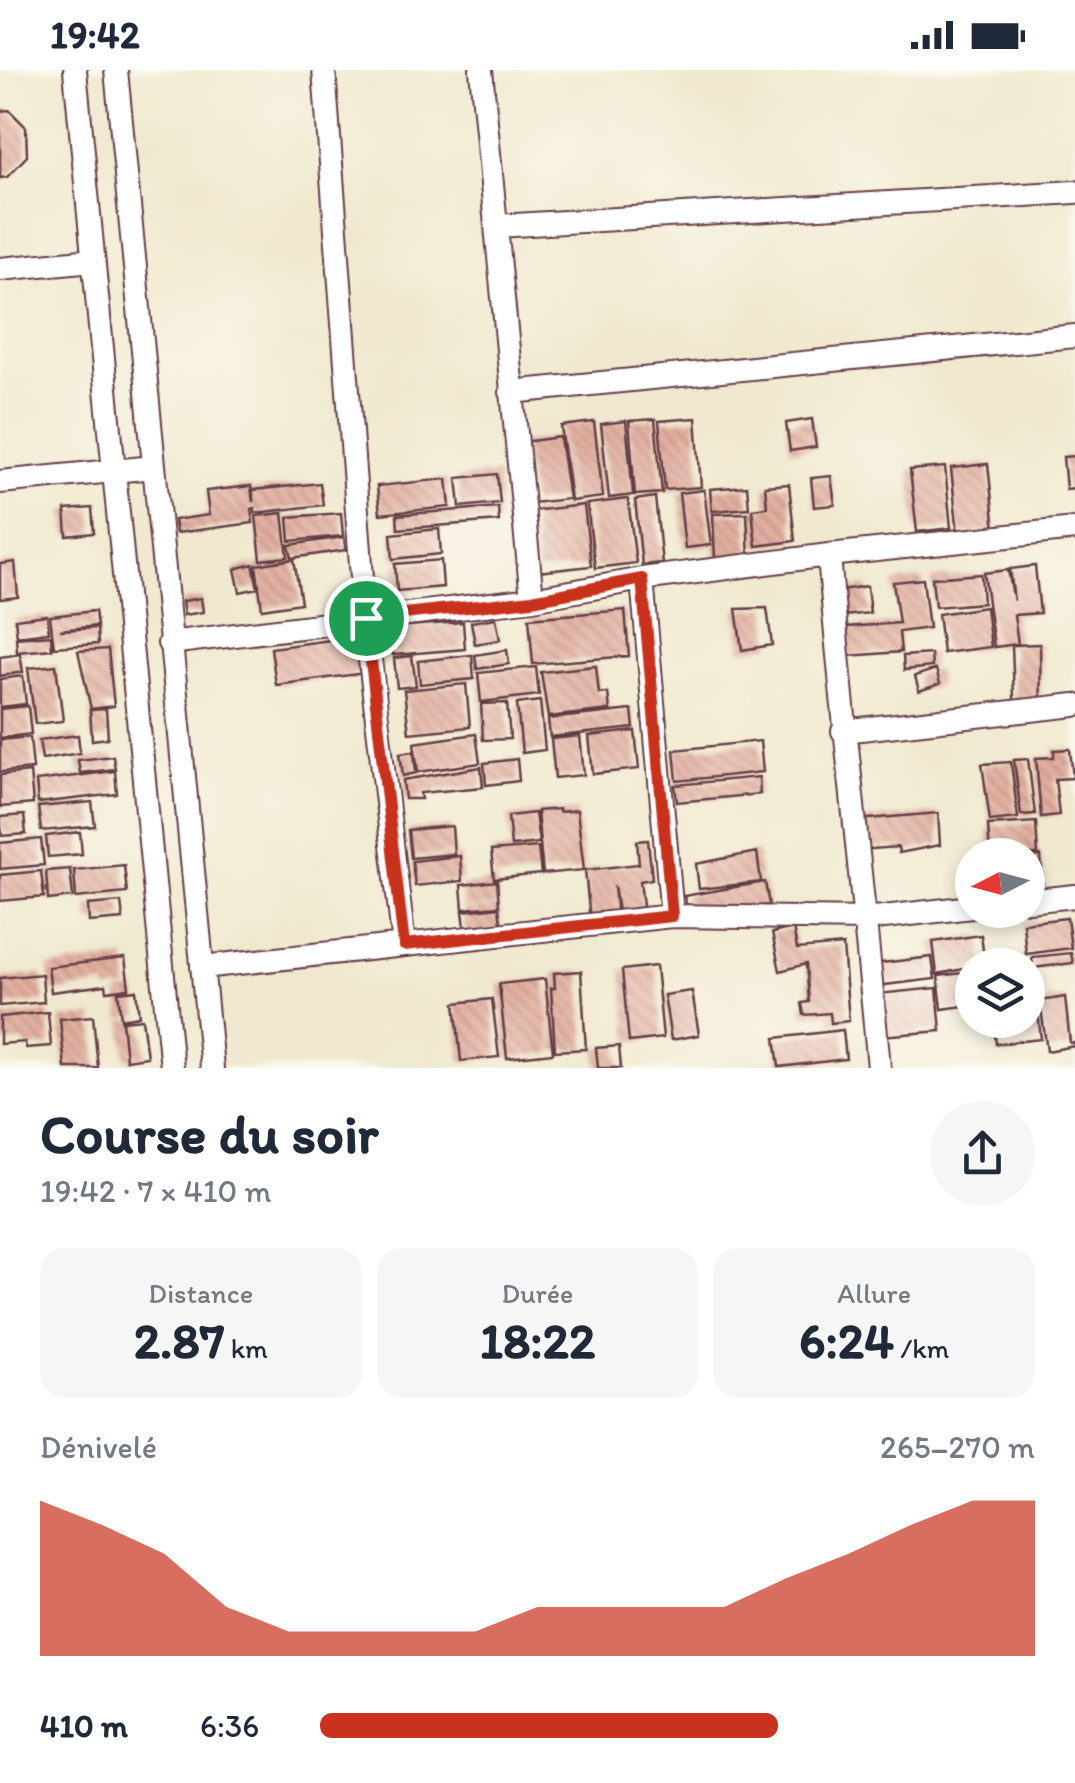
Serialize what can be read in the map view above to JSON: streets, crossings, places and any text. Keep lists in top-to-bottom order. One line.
{"north":"left","page":{"status":"19:42","heading":["Course du soir","19:42 · 7 × 410 m"],"stats":[["Distance","2.87 km"],["Durée","18:22"],["Allure","6:24 /km"]],"chart":["Dénivelé","265–270 m"],"list":[{"name":"410 m","note":"6:36"}]}}
